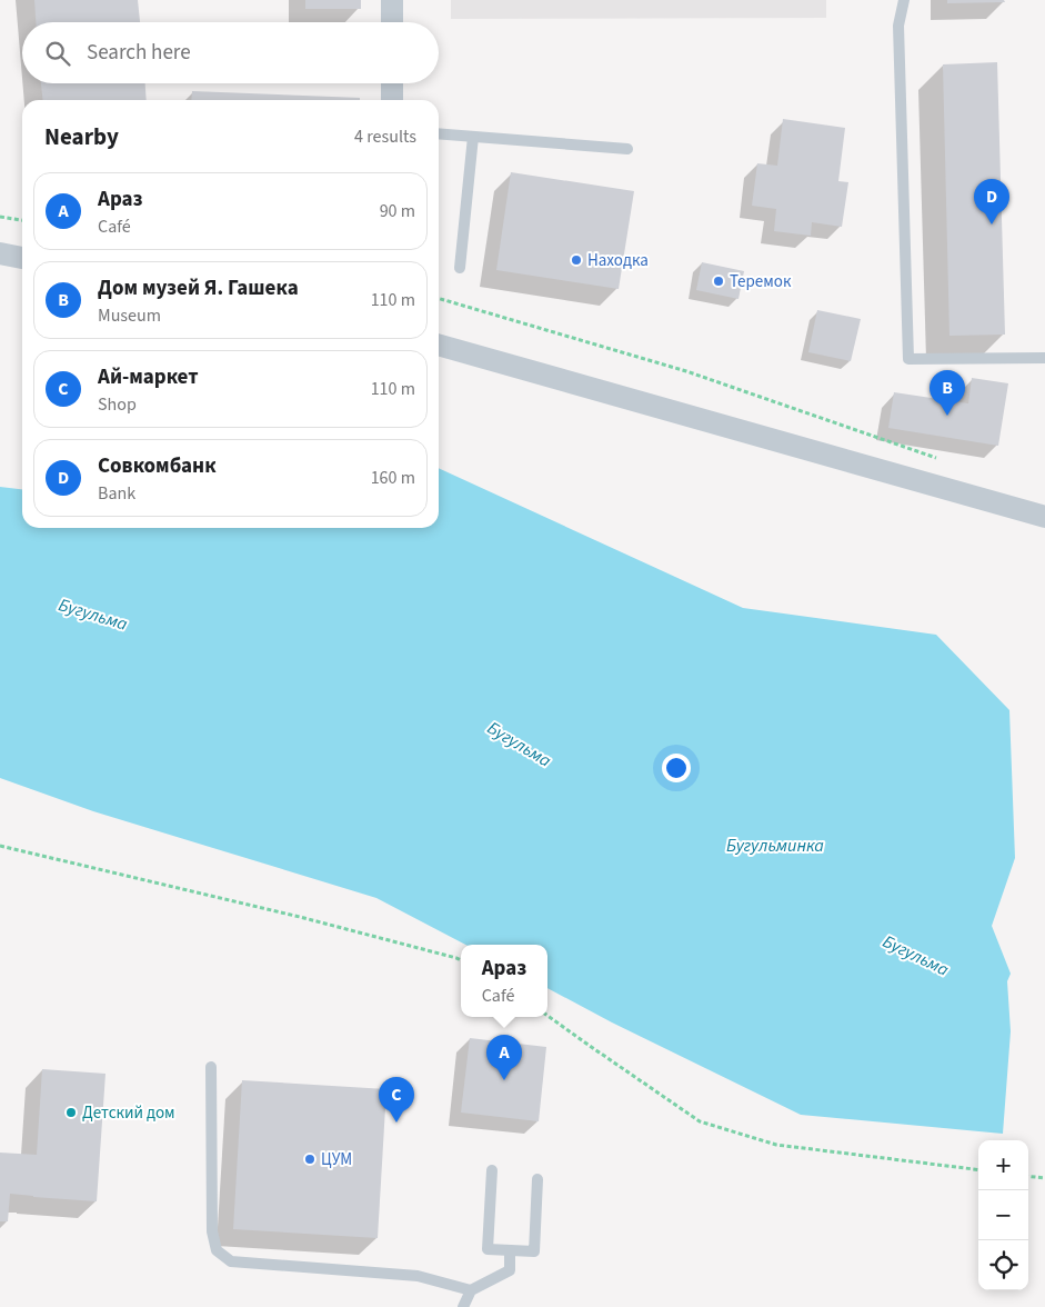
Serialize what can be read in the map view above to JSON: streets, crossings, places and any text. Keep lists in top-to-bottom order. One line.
{"water":["Бугульма","Бугульминка"],"places":["Находка","Теремок","Детский дом","ЦУМ"],"page":{"search":"Search here","heading":["Nearby","4 results"],"list":[{"mark":"A","name":"Араз","note":"Café","value":"90 m"},{"mark":"B","name":"Дом музей Я. Гашека","note":"Museum","value":"110 m"},{"mark":"C","name":"Ай-маркет","note":"Shop","value":"110 m"},{"mark":"D","name":"Совкомбанк","note":"Bank","value":"160 m"}],"pins":["D","B","A","C"],"popup":["Араз","Café"],"map_buttons":["+","−"]}}
